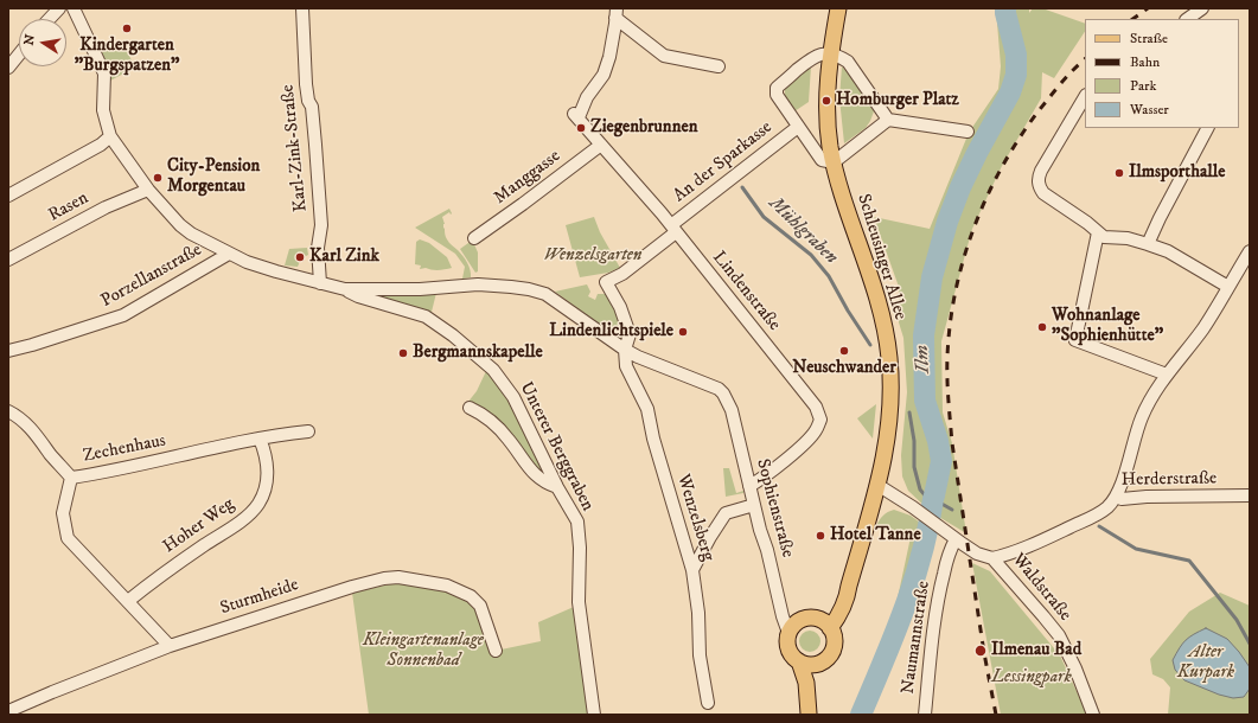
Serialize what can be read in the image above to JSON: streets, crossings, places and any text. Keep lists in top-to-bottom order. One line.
{"streets":{"main road":["Schleusinger Allee"],"street":["Karl-Zink-Straße","An der Sparkasse","Manggasse","Rasen","Porzellanstraße","Lindenstraße","Unterer Berggraben","Zechenhaus","Herderstraße","Sophienstraße","Wenzelsberg","Hoher Weg","Waldstraße","Sturmheide","Naumannstraße"]},"crossings":[["An der Sparkasse","Lindenstraße"],["An der Sparkasse","Sophienstraße"],["An der Sparkasse","Wenzelsberg"],["Manggasse","Lindenstraße"],["Schleusinger Allee","Sophienstraße"],["Schleusinger Allee","Waldstraße"],["Lindenstraße","Sophienstraße"],["Zechenhaus","Hoher Weg"],["Zechenhaus","Sturmheide"],["Herderstraße","Waldstraße"],["Sophienstraße","Wenzelsberg"],["Waldstraße","Naumannstraße"]],"water":["Mühlgraben","Ilm"],"parks":["Wenzelsgarten","Kleingartenanlage Sonnenbad","Alter Kurpark","Lessingpark"],"places":["Kindergarten \"Burgspatzen\"","Homburger Platz","Ziegenbrunnen","Ilmsporthalle","City-Pension Morgentau","Karl Zink","Wohnanlage \"Sophienhütte\"","Lindenlichtspiele","Neuschwander","Bergmannskapelle","Hotel Tanne","Ilmenau Bad"],"legend":["Straße","Bahn","Park","Wasser"],"north":"left"}
